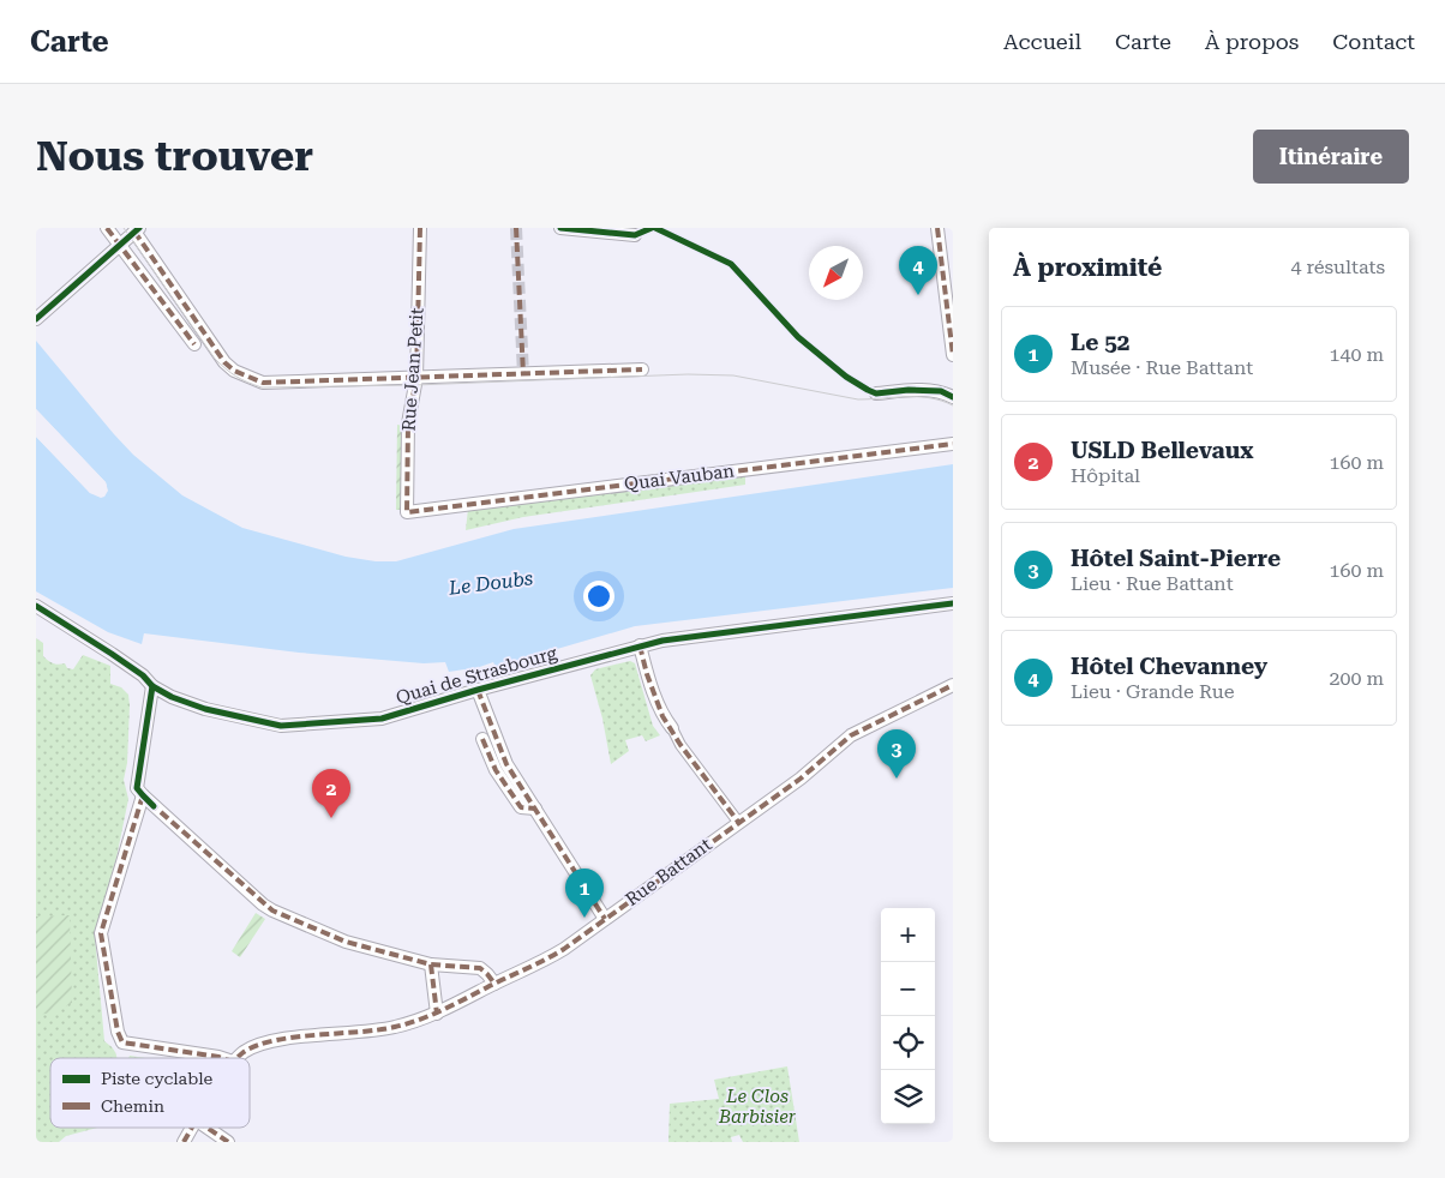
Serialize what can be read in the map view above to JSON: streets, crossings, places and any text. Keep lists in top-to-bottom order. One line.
{"streets":{"street":["Rue Jean Petit","Quai Vauban","Quai de Strasbourg","Rue Battant"]},"crossings":[["Rue Jean Petit","Quai Vauban"]],"water":["Le Doubs"],"parks":["Le Clos Barbisier"],"legend":["Piste cyclable","Chemin"],"north":"bottom left","page":{"header":"Carte","nav":["Accueil","Carte","À propos","Contact"],"buttons":"Itinéraire","title":"Nous trouver","heading":["À proximité","4 résultats"],"pins":["4","3","2","1"],"list":[{"mark":"1","name":"Le 52","note":"Musée · Rue Battant","value":"140 m"},{"mark":"2","name":"USLD Bellevaux","note":"Hôpital","value":"160 m"},{"mark":"3","name":"Hôtel Saint-Pierre","note":"Lieu · Rue Battant","value":"160 m"},{"mark":"4","name":"Hôtel Chevanney","note":"Lieu · Grande Rue","value":"200 m"}],"map_buttons":["+","−"]}}
